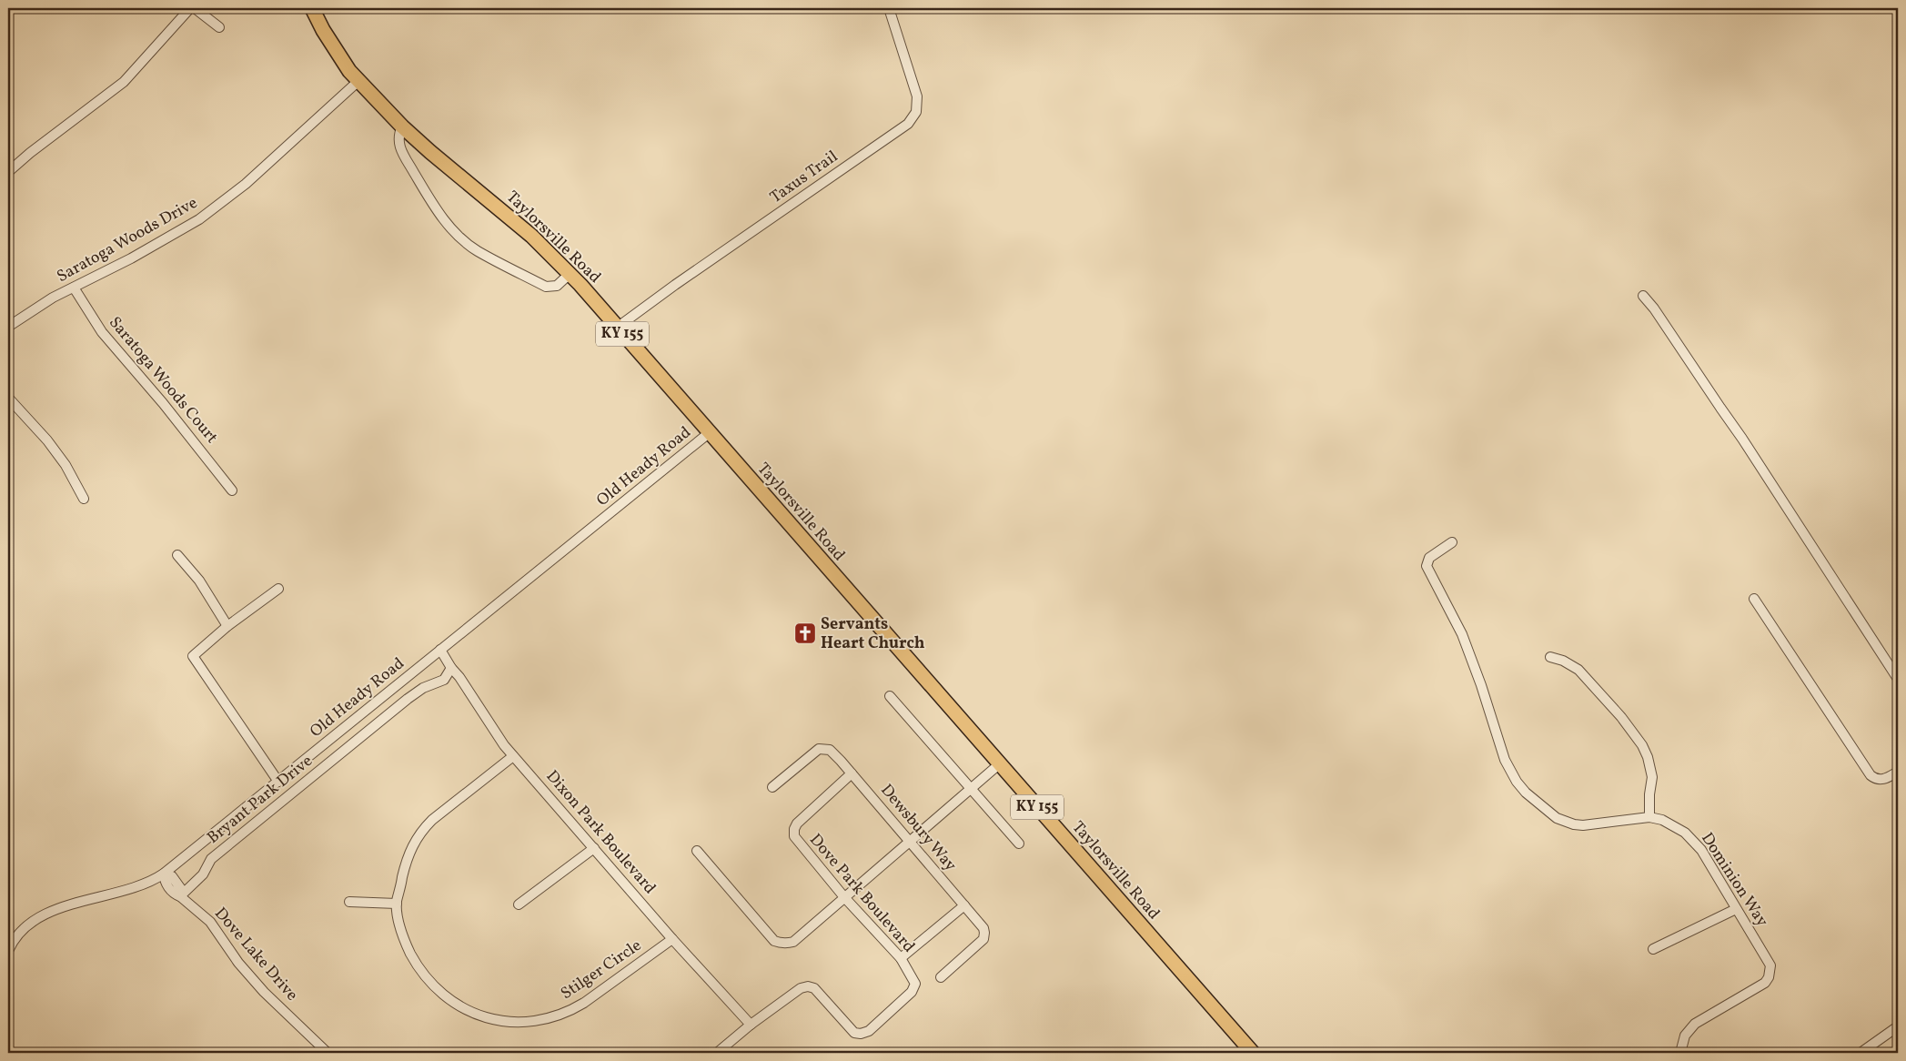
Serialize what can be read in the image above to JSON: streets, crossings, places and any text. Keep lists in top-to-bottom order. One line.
{"streets":{"main road":["Taylorsville Road","KY 155"],"street":["Taxus Trail","Saratoga Woods Drive","Saratoga Woods Court","Old Heady Road","Bryant Park Drive","Dewsbury Way","Dixon Park Boulevard","Dominion Way","Dove Park Boulevard","Dove Lake Drive","Stilger Circle"]},"crossings":[["Taxus Trail","Taylorsville Road"],["Taylorsville Road","Saratoga Woods Drive"],["Taylorsville Road","Old Heady Road"],["Saratoga Woods Drive","Saratoga Woods Court"],["Old Heady Road","Dixon Park Boulevard"],["Old Heady Road","Dove Lake Drive"],["Bryant Park Drive","Dixon Park Boulevard"],["Bryant Park Drive","Dove Lake Drive"],["Dewsbury Way","Dove Park Boulevard"],["Dixon Park Boulevard","Dove Park Boulevard"],["Dixon Park Boulevard","Stilger Circle"]],"places":{"church":["Servants Heart Church"]}}
